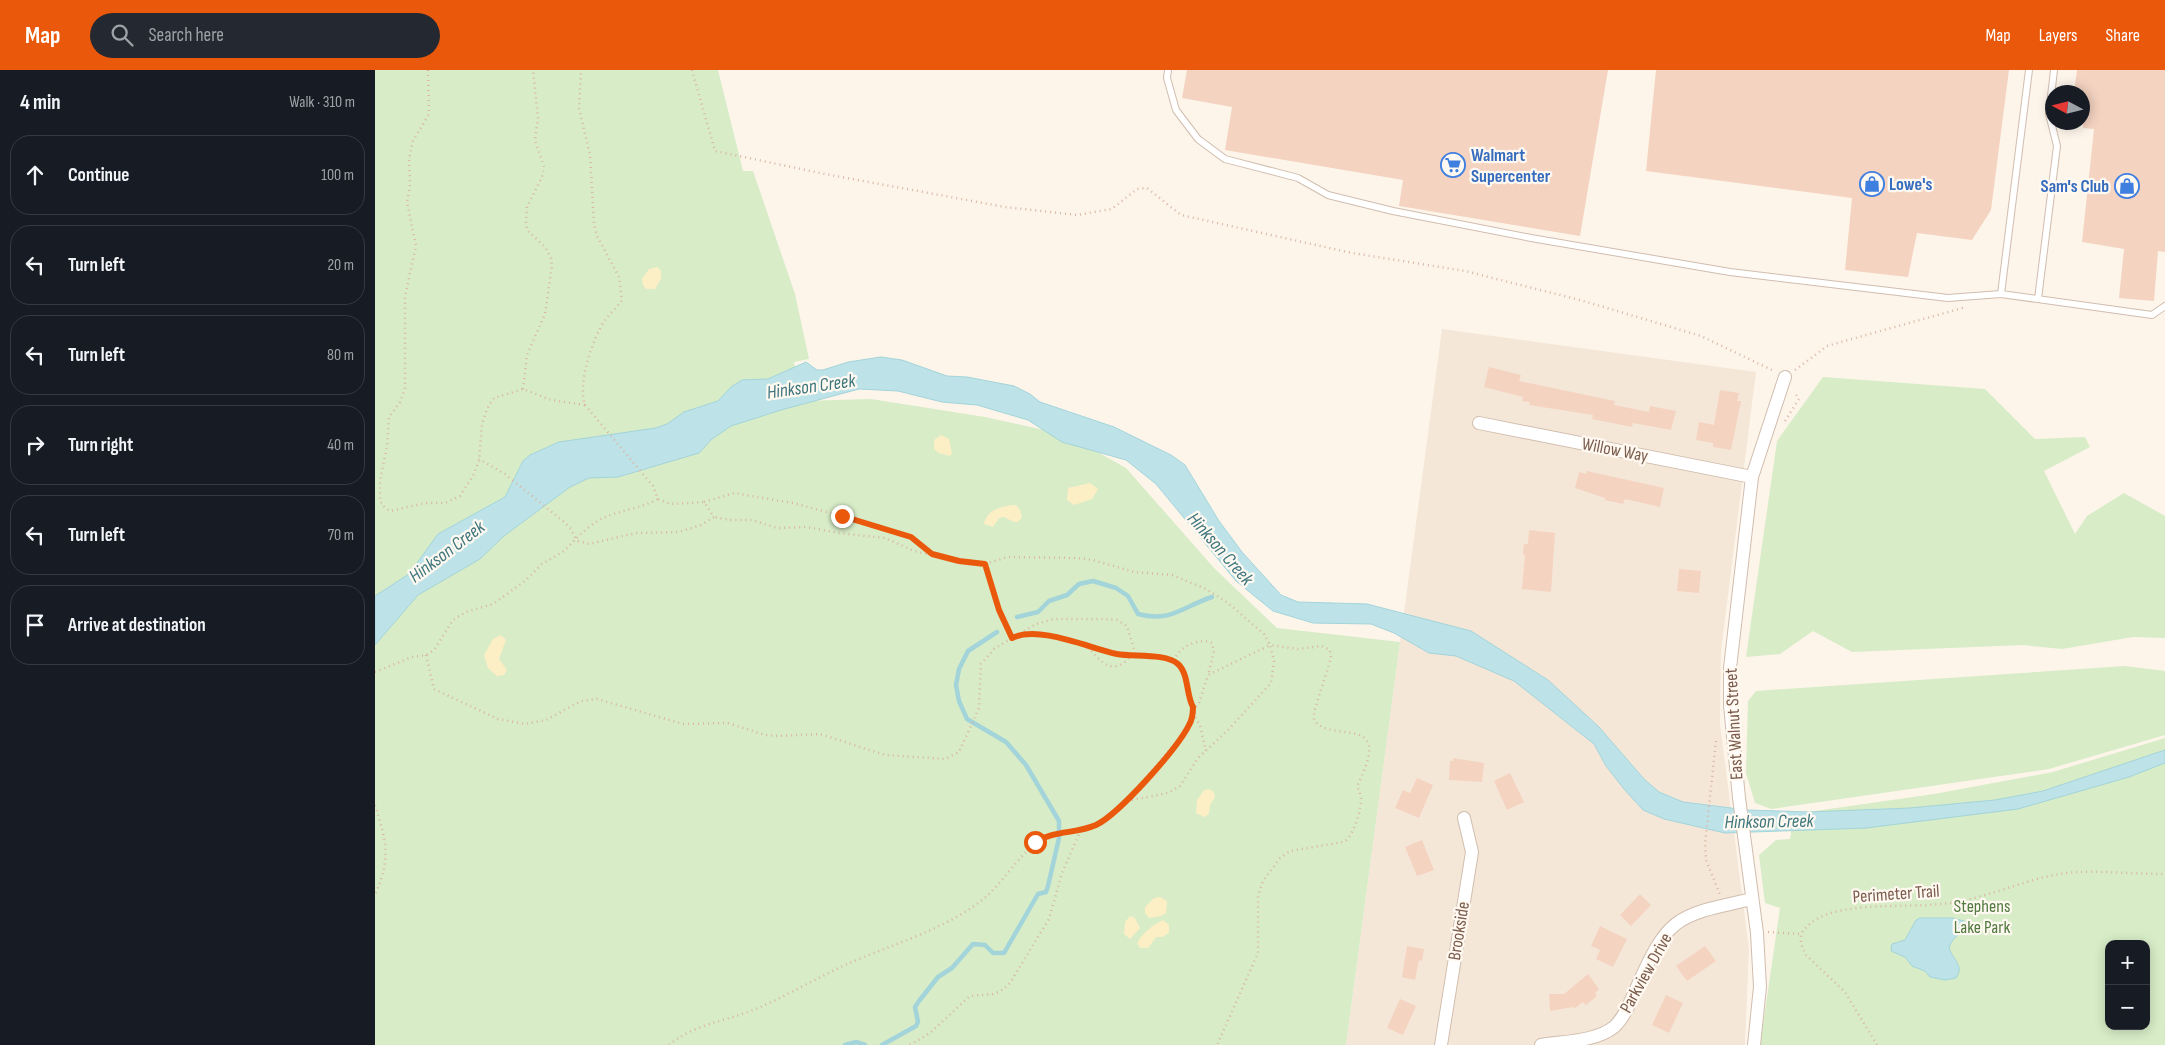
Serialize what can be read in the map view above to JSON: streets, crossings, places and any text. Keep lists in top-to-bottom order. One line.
{"streets":{"street":["Willow Way","East Walnut Street","Brookside","Parkview Drive"],"path":["Perimeter Trail"]},"crossings":[["Willow Way","East Walnut Street"],["East Walnut Street","Parkview Drive"]],"water":["Hinkson Creek"],"parks":["Stephens Lake Park"],"places":{"supermarket":["Walmart Supercenter"],"shop":["Lowe's","Sam's Club"]},"north":"left","page":{"header":"Map","search":"Search here","nav":["Map","Layers","Share"],"heading":["4 min","Walk · 310 m"],"list":[["Continue","100 m"],["Turn left","20 m"],["Turn left","80 m"],["Turn right","40 m"],["Turn left","70 m"],"Arrive at destination"],"map_buttons":["+","−"]}}
